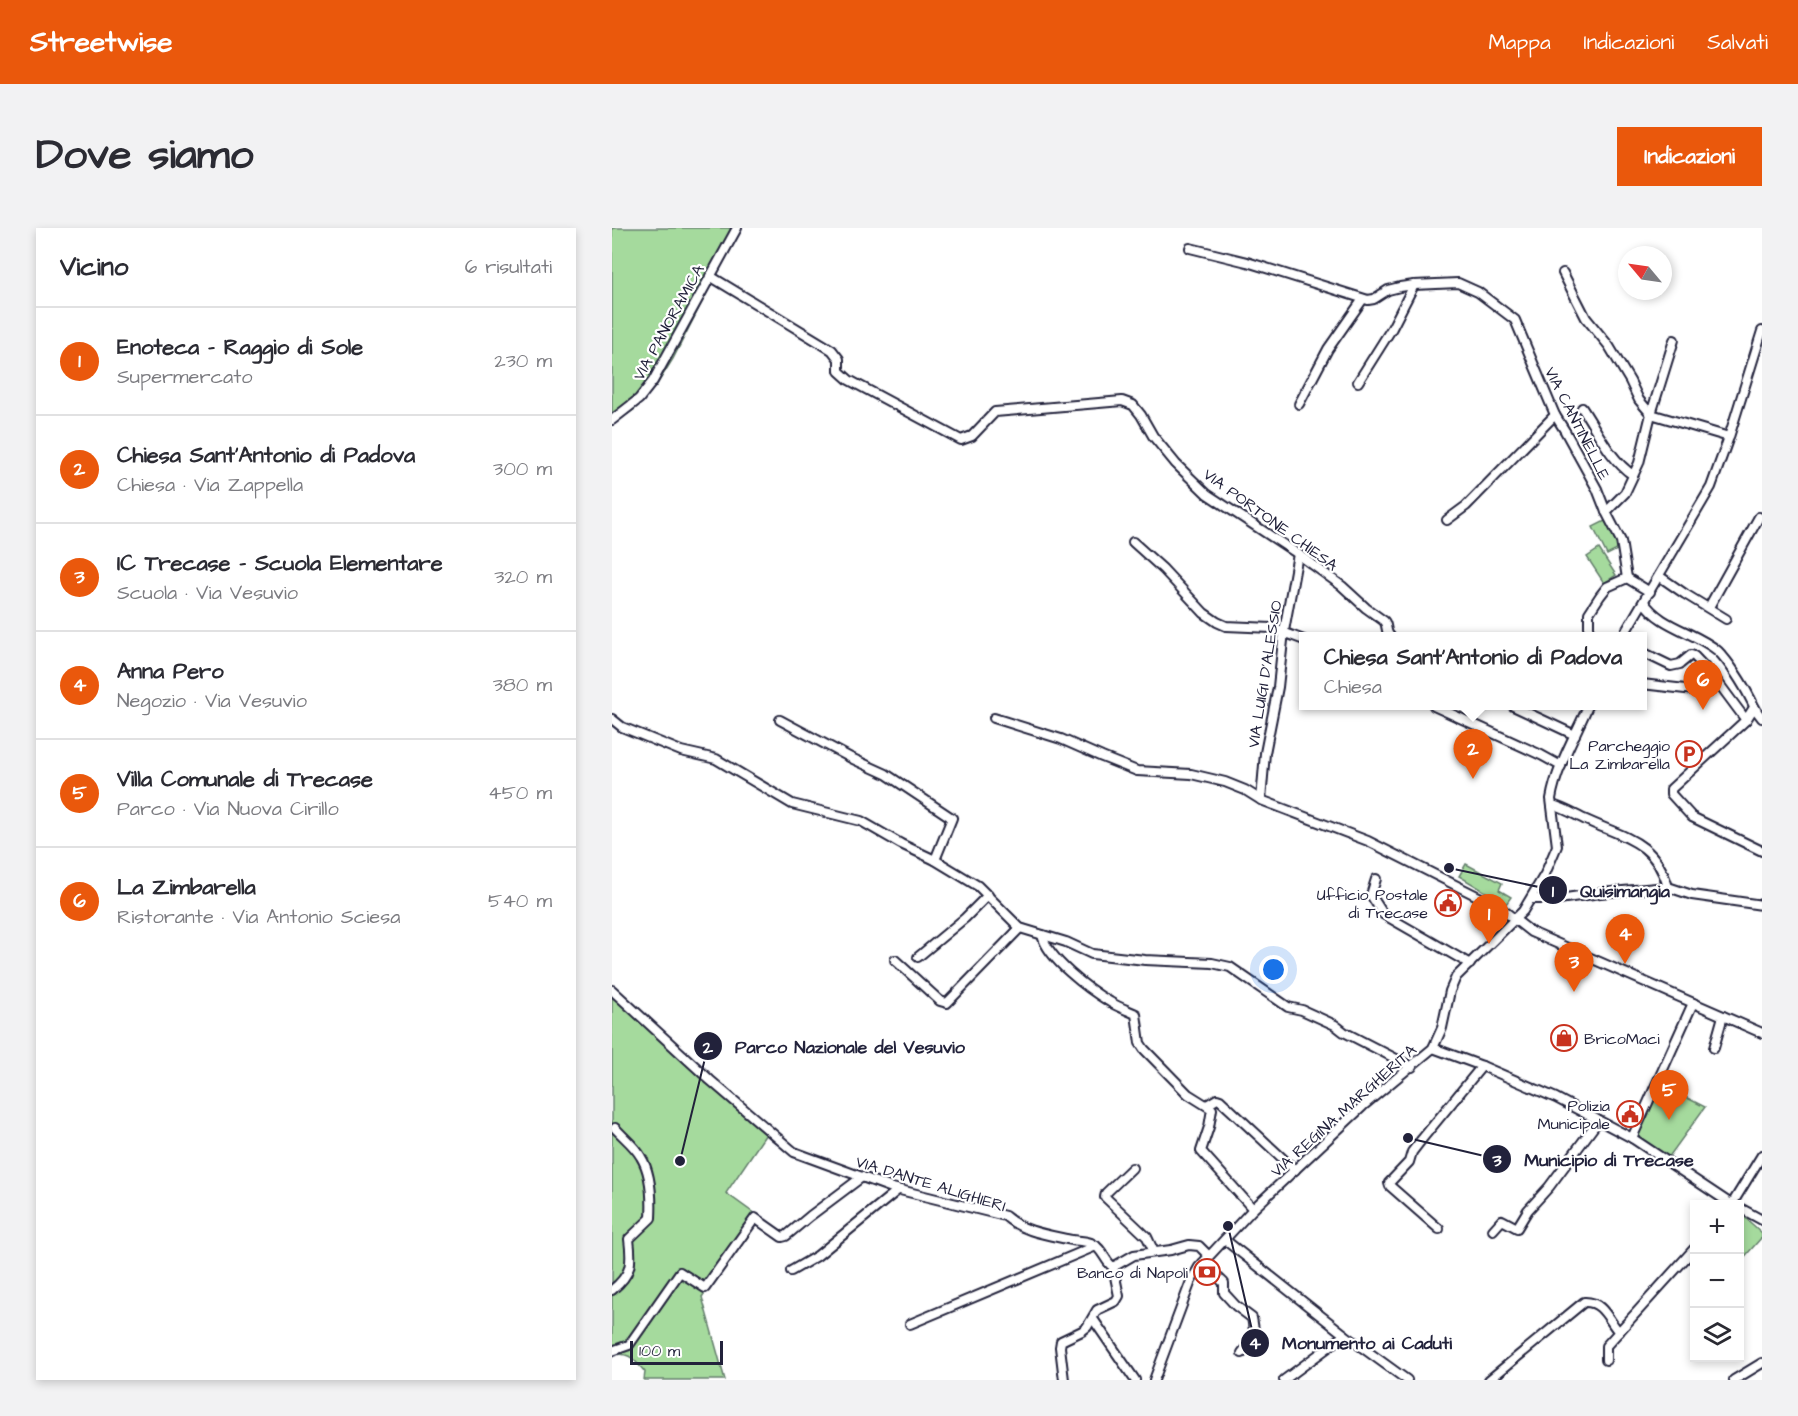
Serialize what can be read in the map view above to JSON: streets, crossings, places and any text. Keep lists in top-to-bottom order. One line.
{"streets":{"street":["VIA PANORAMICA","VIA CANTINELLE","VIA PORTONE CHIESA","VIA LUIGI D'ALESSIO","VIA REGINA MARGHERITA","VIA DANTE ALIGHIERI"]},"crossings":[["VIA PANORAMICA","VIA PORTONE CHIESA"],["VIA PORTONE CHIESA","VIA LUIGI D'ALESSIO"]],"places":{"parking":["Parcheggio La Zimbarella"],"other":["Quisimangia","Municipio di Trecase","Parco Nazionale del Vesuvio","Monumento ai Caduti"],"public building":["Ufficio Postale di Trecase","Polizia Municipale"],"shop":["BricoMaci"],"bank":["Banco di Napoli"]},"scale_bar":"100 m","north":"top left","page":{"header":"Streetwise","nav":["Mappa","Indicazioni","Salvati"],"title":"Dove siamo","buttons":"Indicazioni","heading":["Vicino","6 risultati"],"list":[{"mark":"1","name":"Enoteca - Raggio di Sole","note":"Supermercato","value":"230 m"},{"mark":"2","name":"Chiesa Sant'Antonio di Padova","note":"Chiesa · Via Zappella","value":"300 m"},{"mark":"3","name":"IC Trecase - Scuola Elementare","note":"Scuola · Via Vesuvio","value":"320 m"},{"mark":"4","name":"Anna Pero","note":"Negozio · Via Vesuvio","value":"380 m"},{"mark":"5","name":"Villa Comunale di Trecase","note":"Parco · Via Nuova Cirillo","value":"450 m"},{"mark":"6","name":"La Zimbarella","note":"Ristorante · Via Antonio Sciesa","value":"540 m"}],"popup":["Chiesa Sant'Antonio di Padova","Chiesa"],"pins":["6","2","1","4","3","5"],"map_buttons":["+","−"],"scale":"100 m"}}
